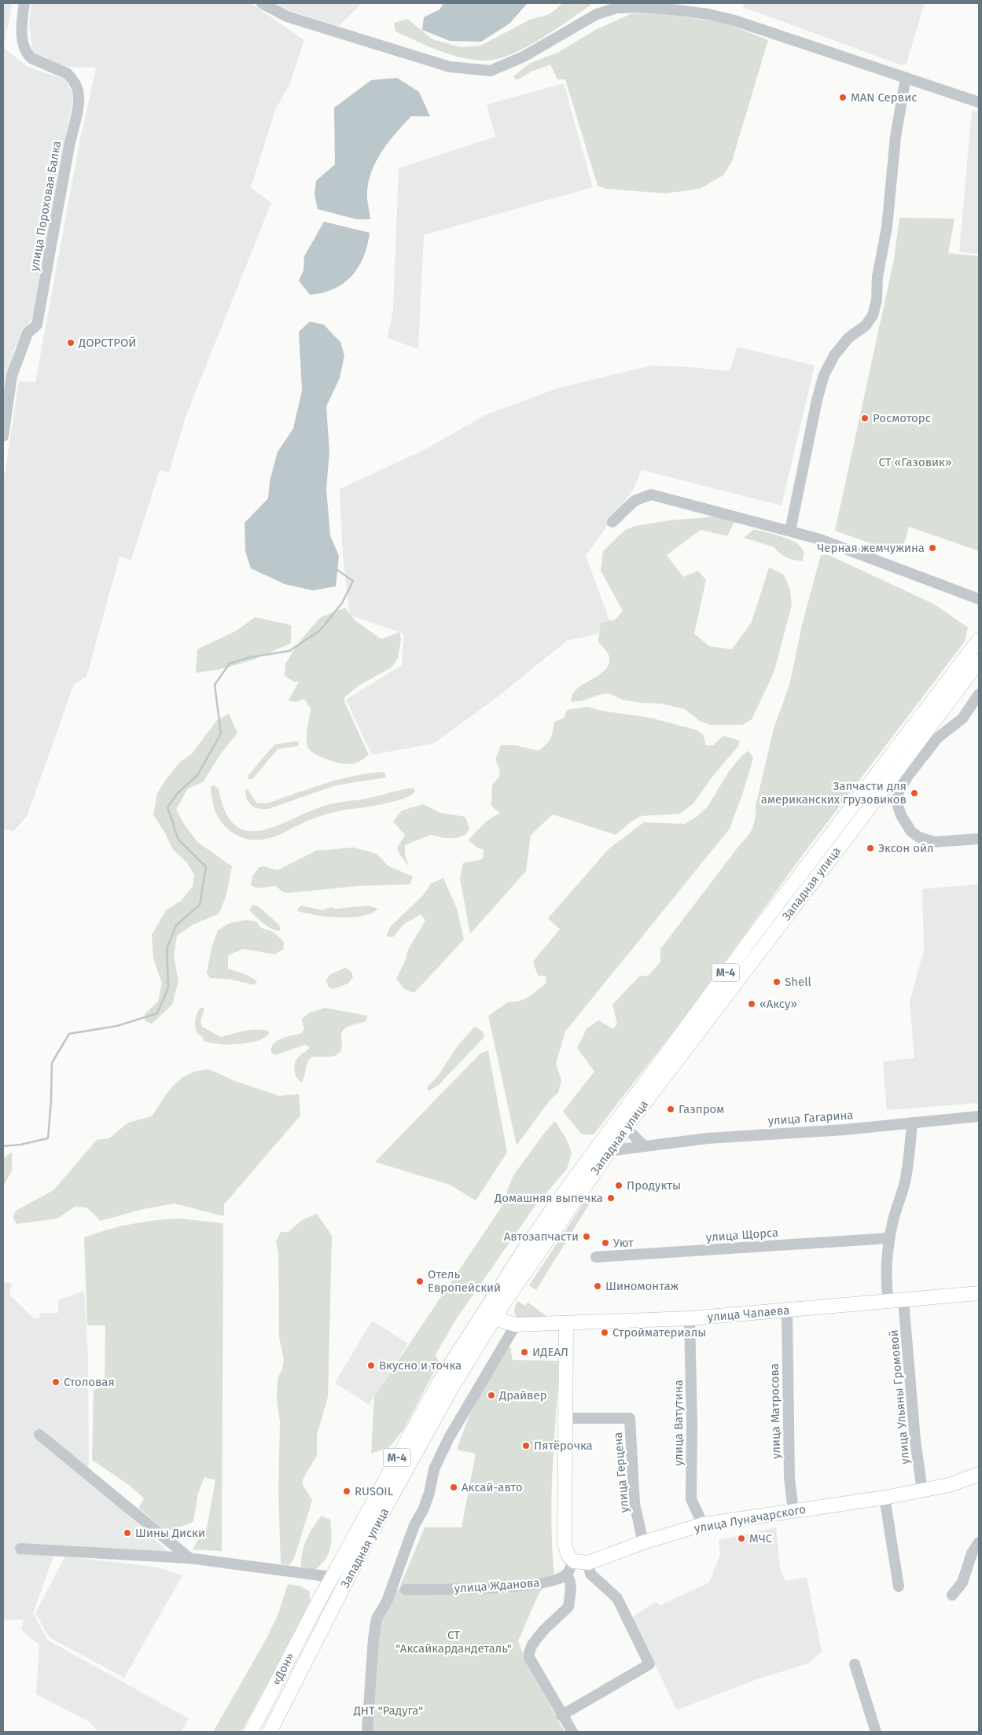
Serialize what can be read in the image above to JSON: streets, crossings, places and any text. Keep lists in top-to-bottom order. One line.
{"streets":{"main road":["Западная улица","М-4","улица Чапаева","улица Луначарского","«Дон»"],"street":["улица Пороховая Балка","улица Гагарина","улица Щорса","улица Ульяны Громовой","улица Матросова","улица Ватутина","улица Герцена","улица Жданова"]},"crossings":[["Западная улица","улица Гагарина"],["Западная улица","улица Чапаева"],["Западная улица","«Дон»"],["улица Чапаева","улица Ульяны Громовой"],["улица Чапаева","улица Матросова"],["улица Чапаева","улица Ватутина"],["улица Ульяны Громовой","улица Луначарского"],["улица Матросова","улица Луначарского"],["улица Ватутина","улица Луначарского"],["улица Герцена","улица Луначарского"]],"parks":["СТ «Газовик»","СТ \"Аксайкардандеталь\"","ДНТ \"Радуга\""],"places":["MAN Сервис","ДОРСТРОЙ","Росмоторс","Черная жемчужина","Запчасти для американских грузовиков","Эксон ойл","Shell","«Аксу»","Газпром","Продукты","Домашняя выпечка","Автозапчасти","Уют","Отель Европейский","Шиномонтаж","Стройматериалы","ИДЕАЛ","Вкусно и точка","Столовая","Драйвер","Пятёрочка","Аксай-авто","RUSOIL","Шины Диски","МЧС"]}
